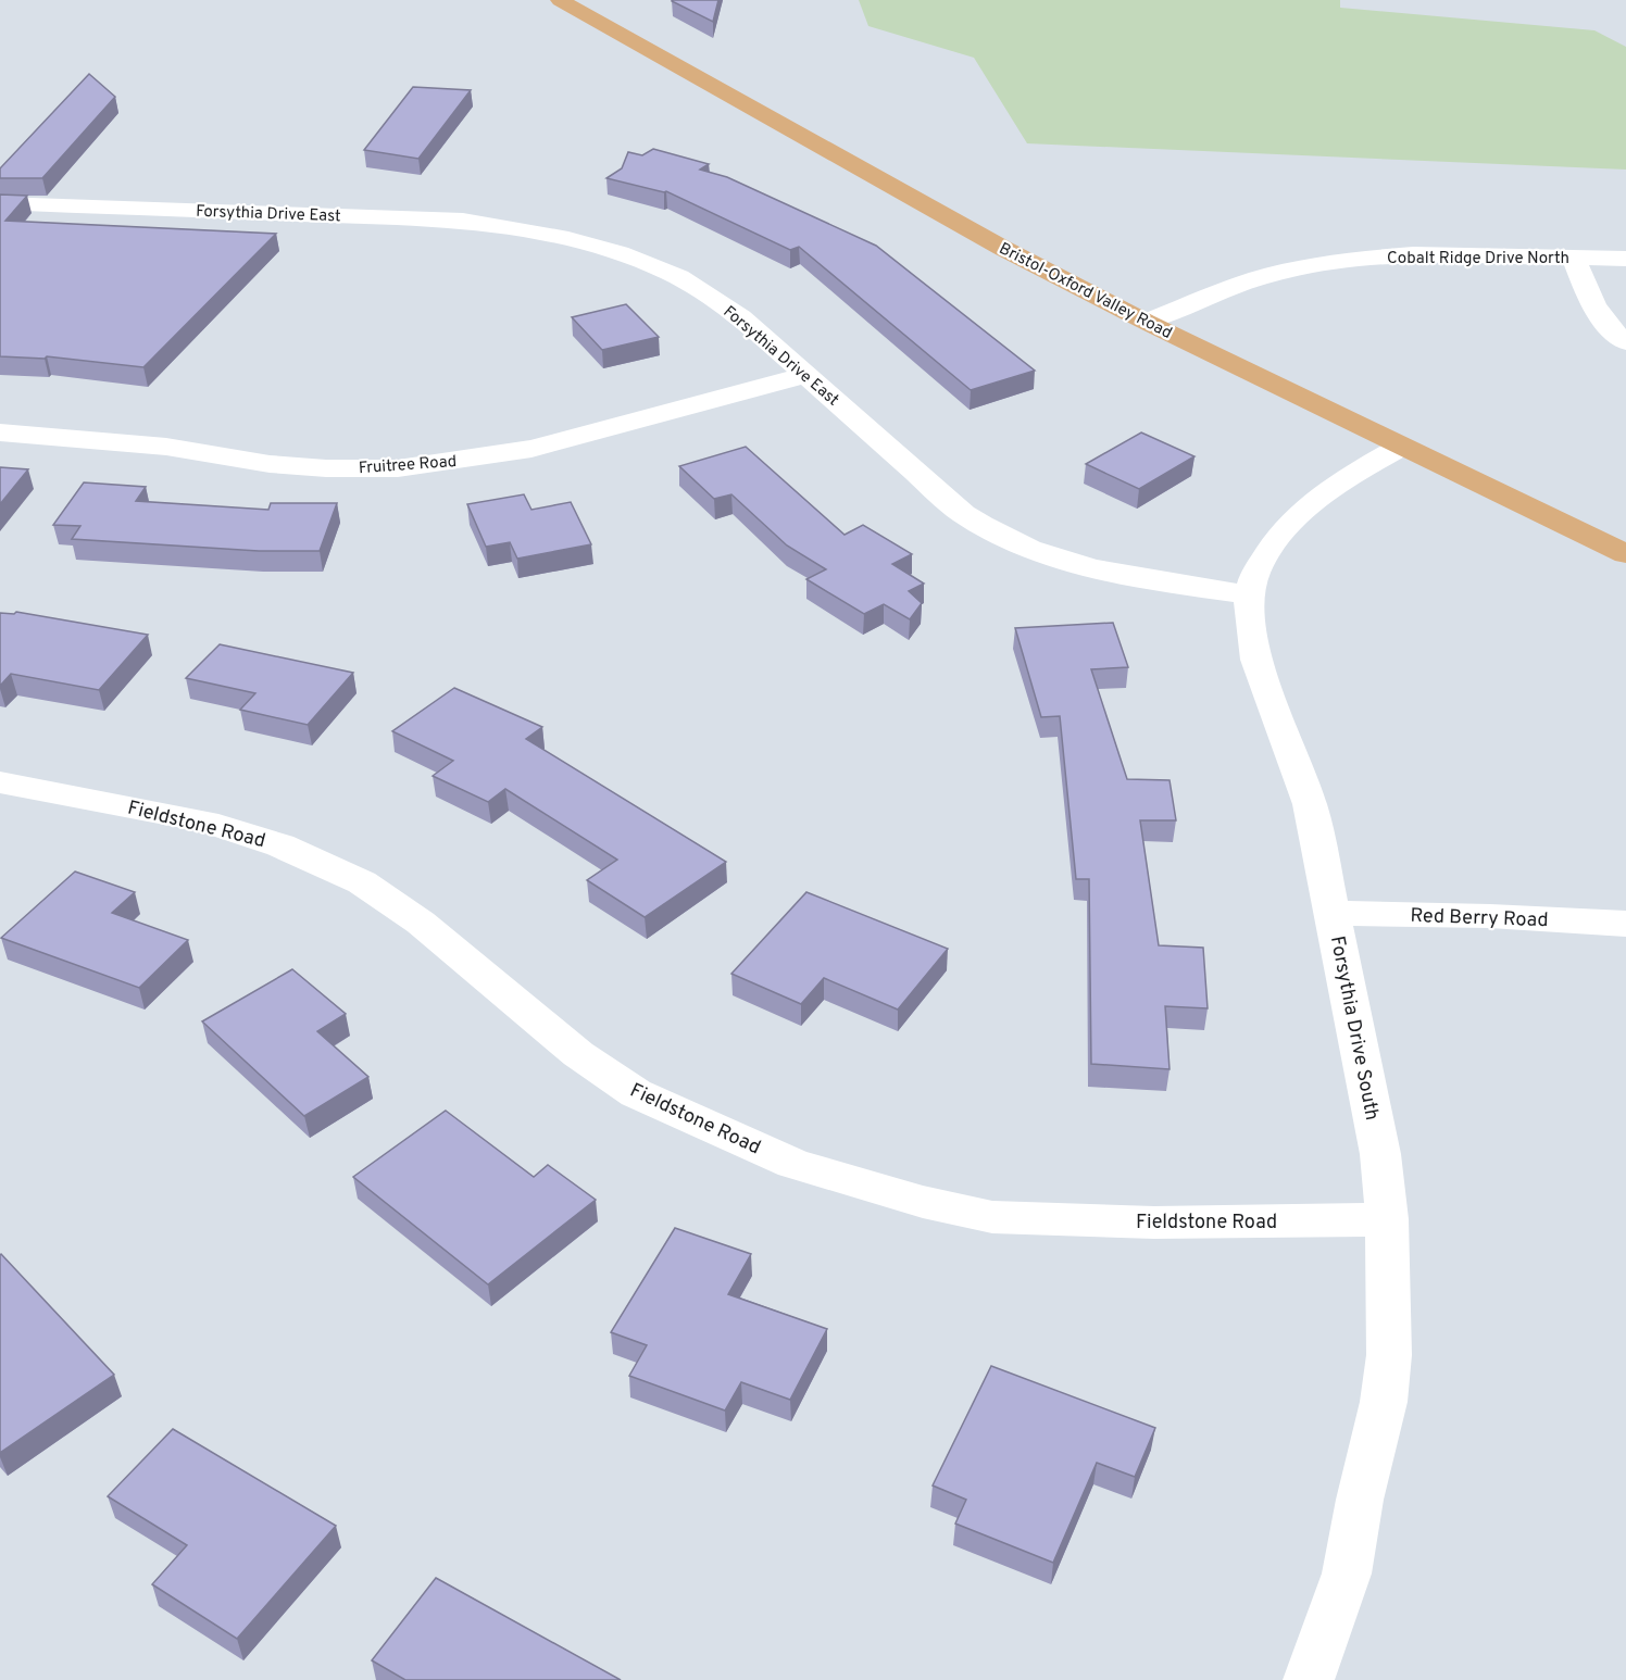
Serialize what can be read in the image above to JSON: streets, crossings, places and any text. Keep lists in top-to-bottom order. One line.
{"streets":{"main road":["Bristol-Oxford Valley Road"],"street":["Forsythia Drive East","Cobalt Ridge Drive North","Fruitree Road","Fieldstone Road","Red Berry Road","Forsythia Drive South"]},"crossings":[["Forsythia Drive East","Fruitree Road"],["Forsythia Drive East","Forsythia Drive South"],["Cobalt Ridge Drive North","Bristol-Oxford Valley Road"],["Bristol-Oxford Valley Road","Forsythia Drive South"],["Fieldstone Road","Forsythia Drive South"],["Red Berry Road","Forsythia Drive South"]]}
